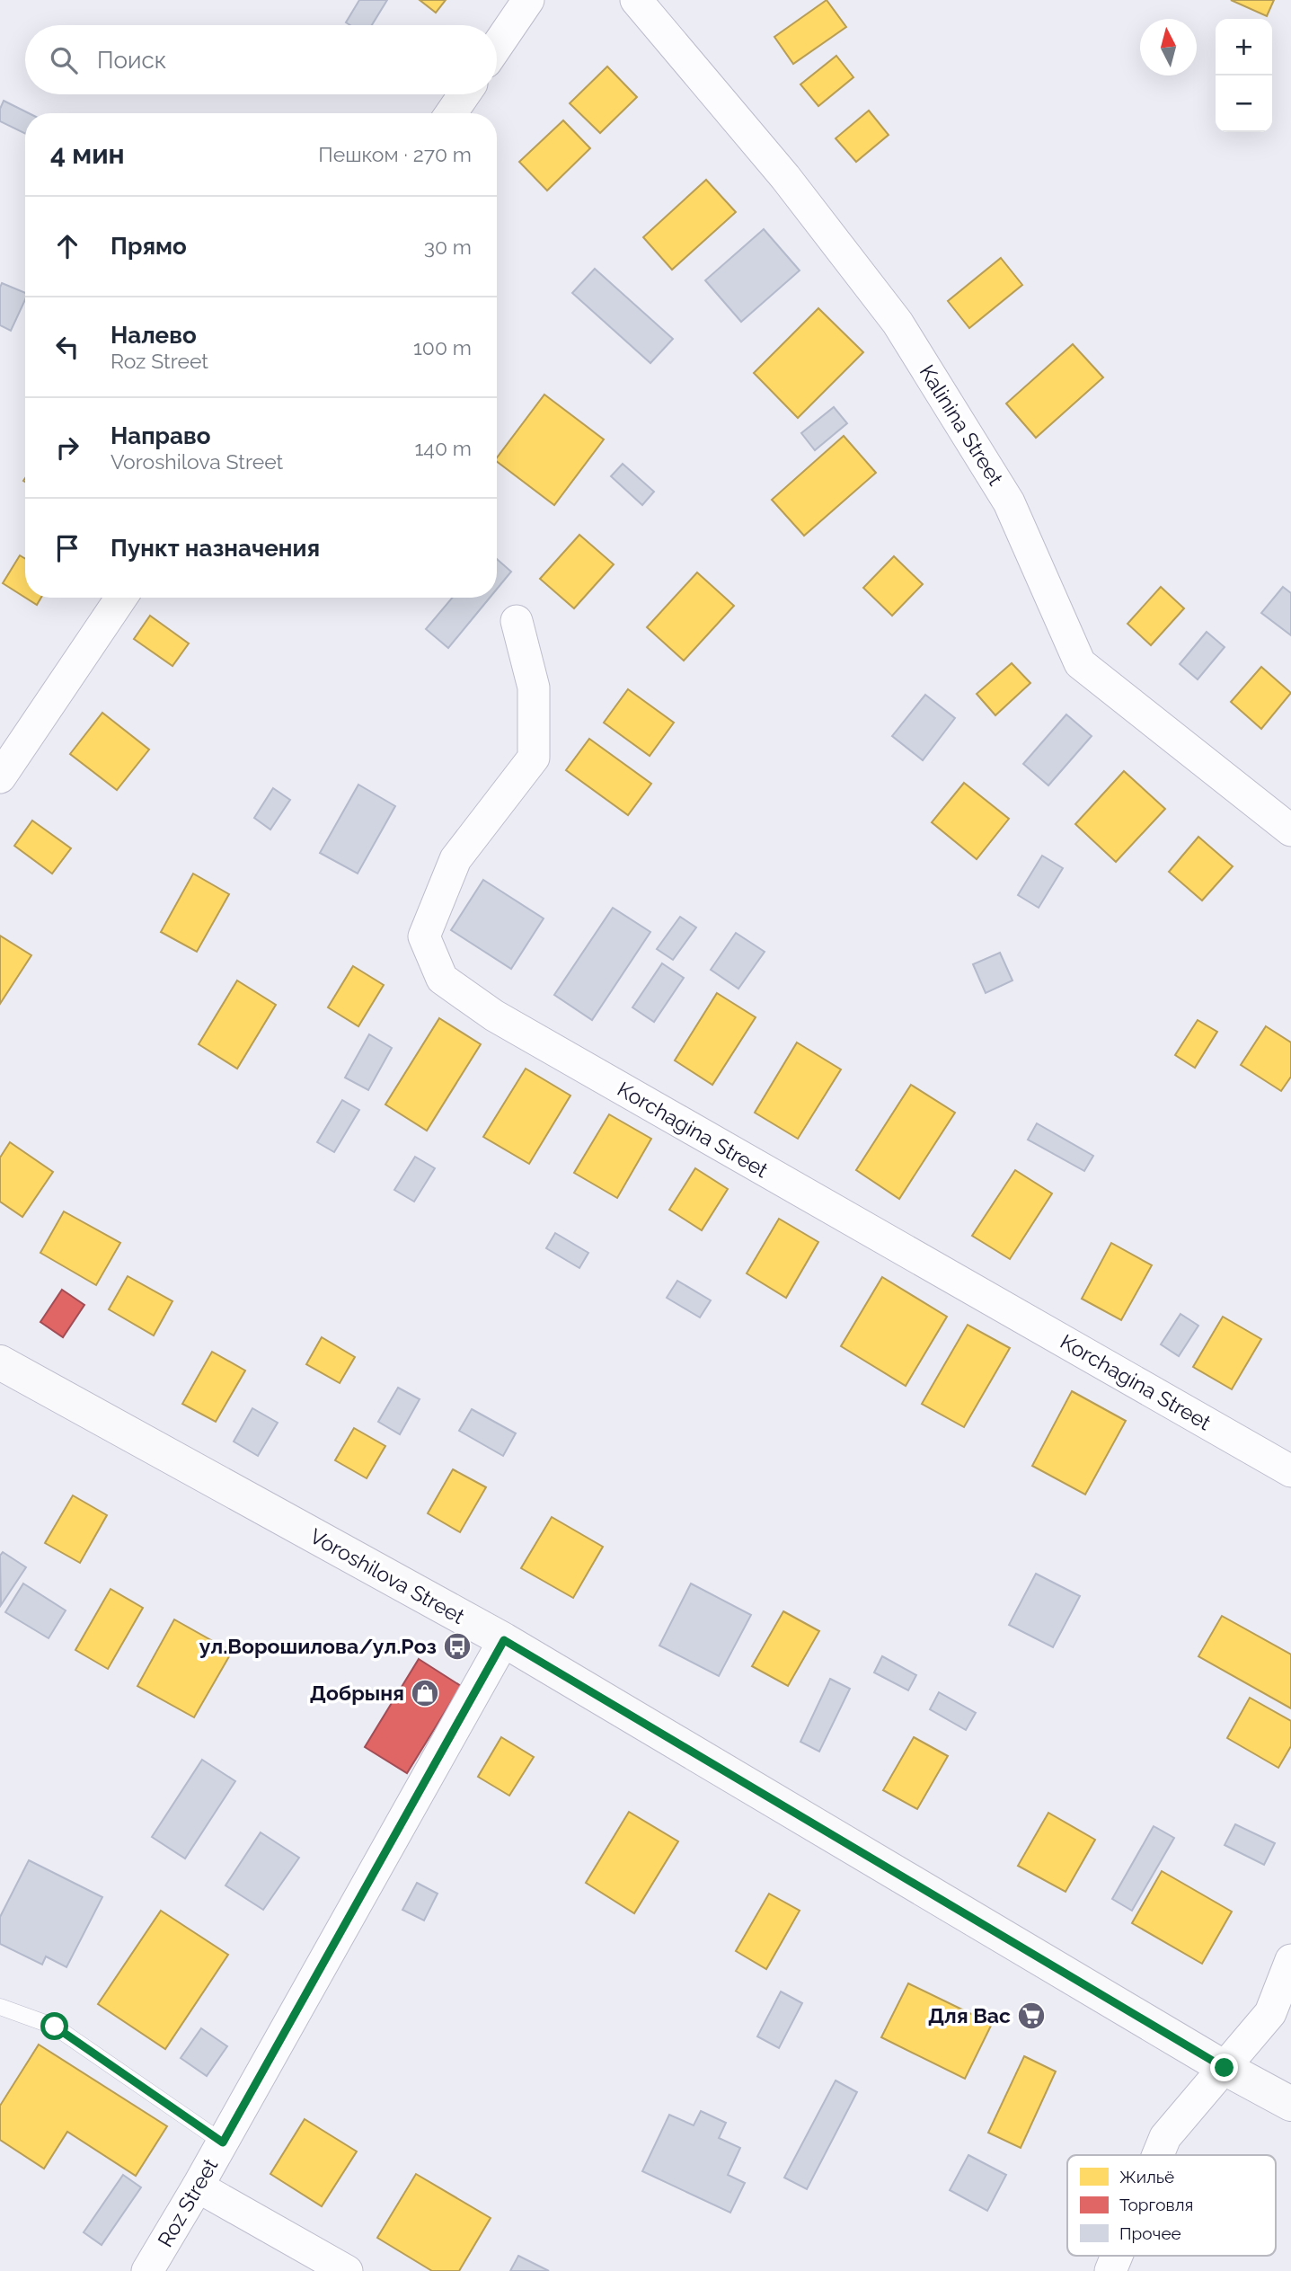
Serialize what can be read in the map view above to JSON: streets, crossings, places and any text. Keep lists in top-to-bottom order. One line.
{"streets":{"main road":["Voroshilova Street"],"street":["Kalinina Street","Korchagina Street","Roz Street"]},"crossings":[["Voroshilova Street","Roz Street"]],"places":{"bus stop":["ул.Ворошилова/ул.Роз"],"shop":["Добрыня"],"supermarket":["Для Вас"]},"legend":["Жильё","Торговля","Прочее"],"north":"top","page":{"map_buttons":["+","−"],"search":"Поиск","heading":["4 мин","Пешком · 270 m"],"list":[["Прямо","30 m"],["Налево","Roz Street","100 m"],["Направо","Voroshilova Street","140 m"],"Пункт назначения"]}}
